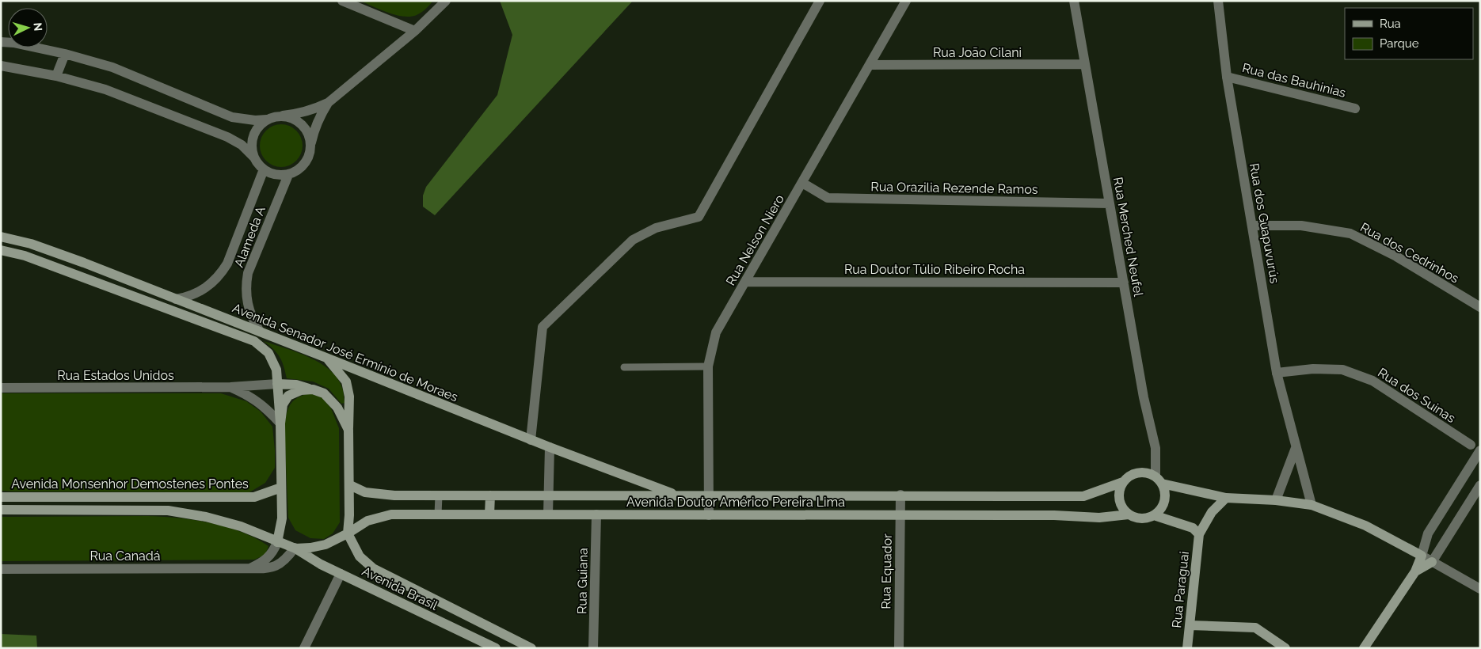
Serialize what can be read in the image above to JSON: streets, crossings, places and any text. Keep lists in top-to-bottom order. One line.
{"streets":{"main road":["Avenida Senador José Ermínio de Moraes","Avenida Monsenhor Demostenes Pontes","Avenida Doutor Américo Pereira Lima","Avenida Brasil","Rua Paraguai"],"street":["Rua João Cilani","Rua das Bauhinias","Rua Orazilia Rezende Ramos","Rua dos Guapuvurús","Alameda A","Rua Merched Neufel","Rua Nelson Niero","Rua dos Cedrinhos","Rua Doutor Túlio Ribeiro Rocha","Rua Estados Unidos","Rua dos Suinas","Rua Canadá","Rua Equador","Rua Guiana"]},"crossings":[["Rua João Cilani","Rua Merched Neufel"],["Rua João Cilani","Rua Nelson Niero"],["Rua das Bauhinias","Rua dos Guapuvurús"],["Rua Orazilia Rezende Ramos","Rua Merched Neufel"],["Rua Orazilia Rezende Ramos","Rua Nelson Niero"],["Rua dos Guapuvurús","Rua dos Cedrinhos"],["Rua dos Guapuvurús","Rua dos Suinas"],["Alameda A","Avenida Senador José Ermínio de Moraes"],["Rua Merched Neufel","Rua Doutor Túlio Ribeiro Rocha"],["Rua Merched Neufel","Avenida Doutor Américo Pereira Lima"],["Rua Nelson Niero","Rua Doutor Túlio Ribeiro Rocha"],["Rua Nelson Niero","Avenida Doutor Américo Pereira Lima"],["Avenida Senador José Ermínio de Moraes","Rua Estados Unidos"],["Avenida Senador José Ermínio de Moraes","Avenida Doutor Américo Pereira Lima"],["Avenida Monsenhor Demostenes Pontes","Avenida Doutor Américo Pereira Lima"],["Avenida Monsenhor Demostenes Pontes","Rua Canadá"],["Avenida Monsenhor Demostenes Pontes","Avenida Brasil"],["Avenida Doutor Américo Pereira Lima","Rua Canadá"],["Avenida Doutor Américo Pereira Lima","Rua Equador"],["Avenida Doutor Américo Pereira Lima","Rua Guiana"],["Avenida Doutor Américo Pereira Lima","Avenida Brasil"],["Rua Canadá","Avenida Brasil"]],"legend":["Rua","Parque"],"north":"right"}
